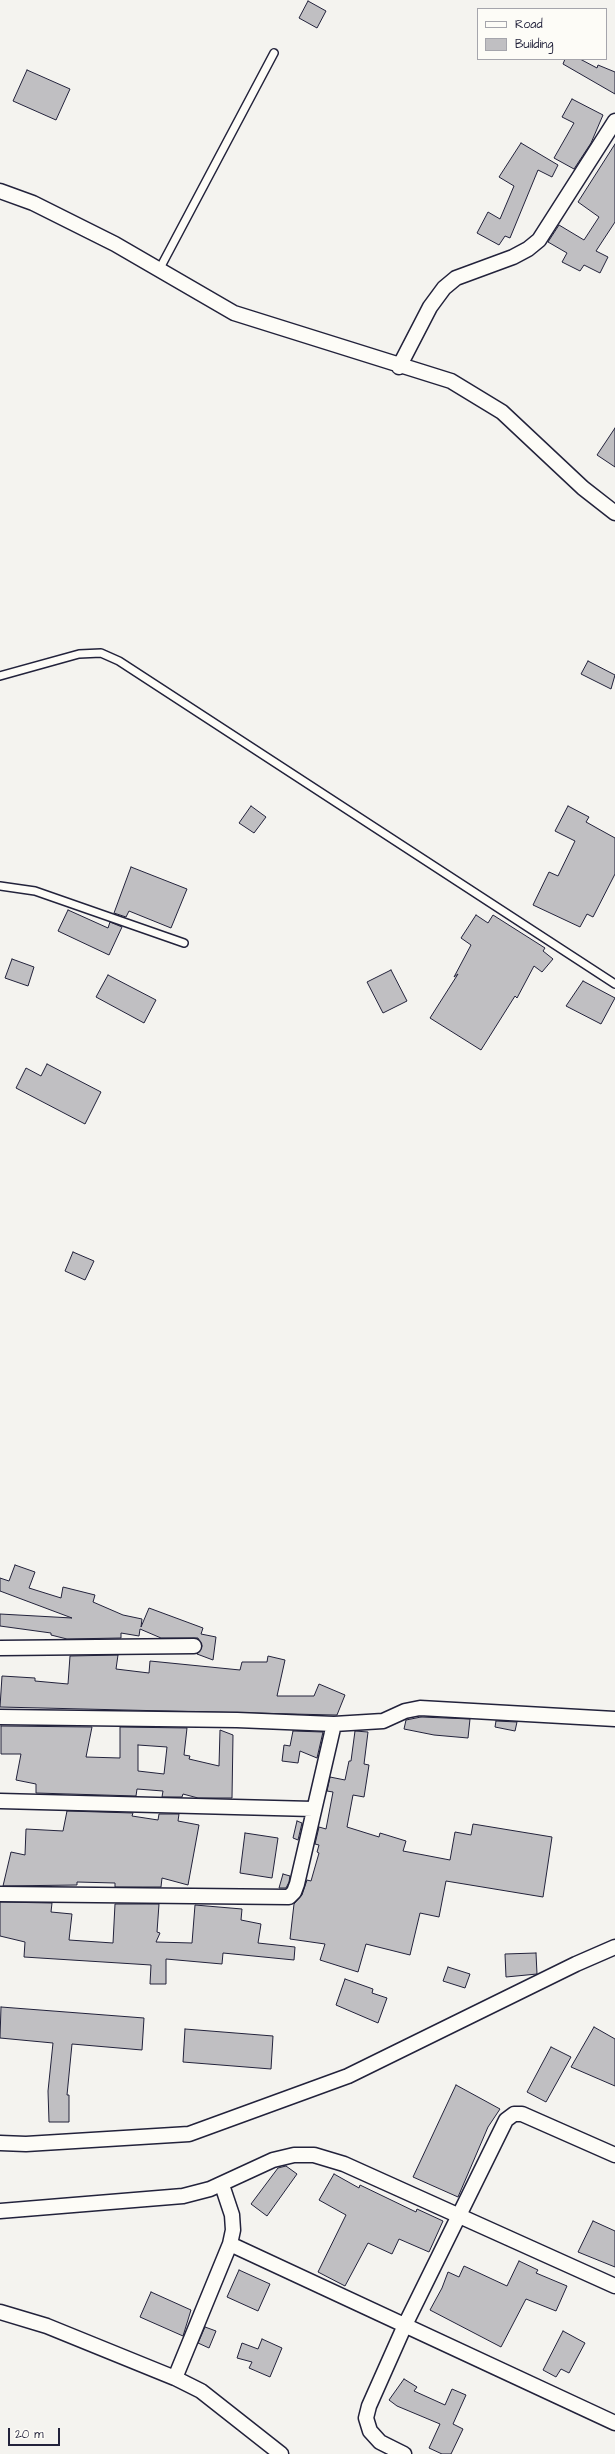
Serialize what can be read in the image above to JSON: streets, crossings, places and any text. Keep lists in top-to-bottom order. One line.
{"legend":["Road","Building"],"scale_bar":"20 m"}
